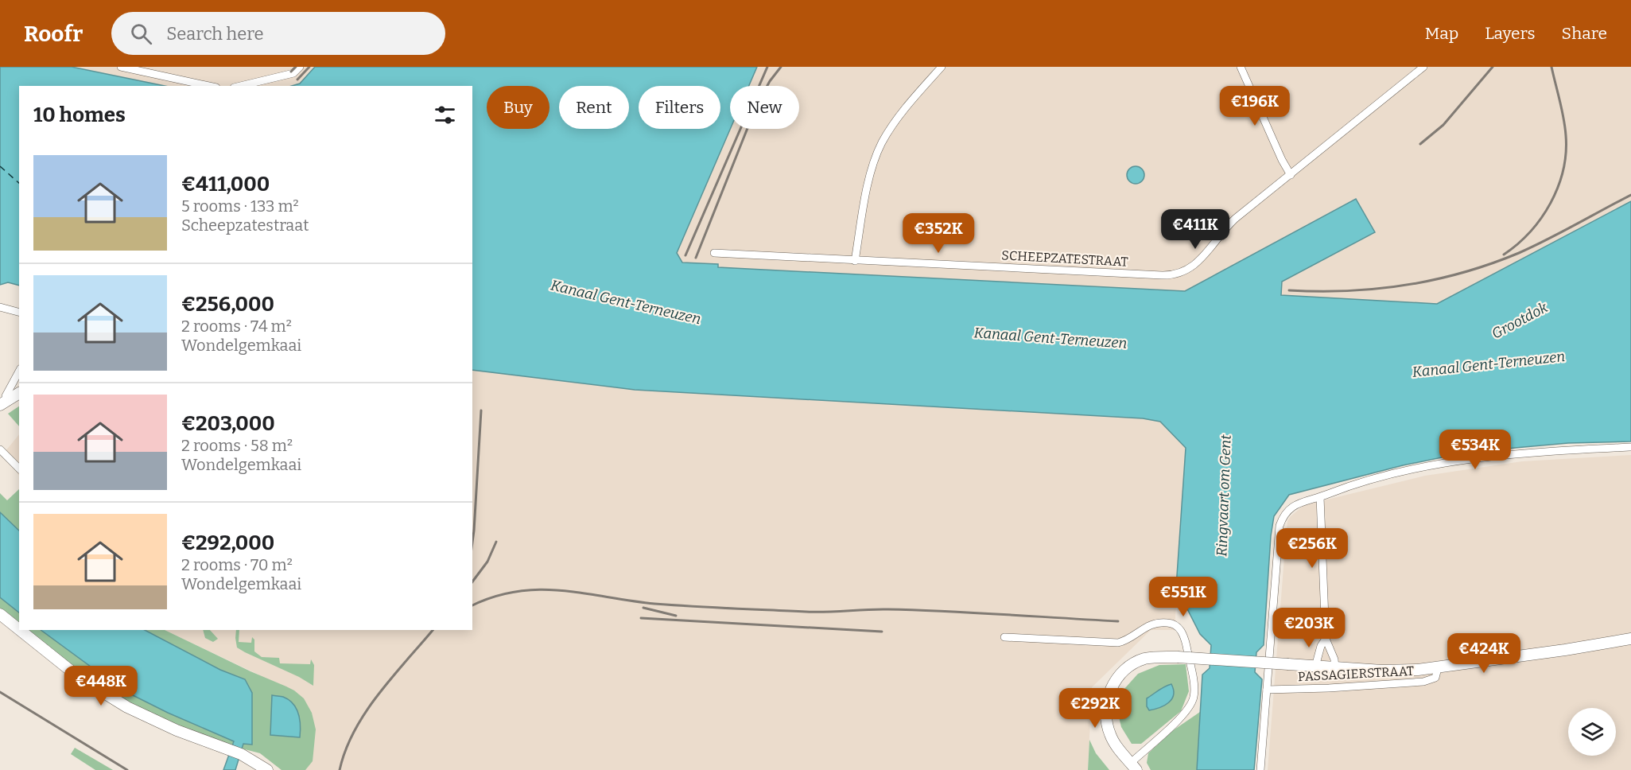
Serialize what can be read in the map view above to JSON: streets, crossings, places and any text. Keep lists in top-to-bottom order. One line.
{"streets":{"street":["SCHEEPZATESTRAAT","PASSAGIERSTRAAT"]},"water":["Kanaal Gent-Terneuzen","Grootdok","Ringvaart om Gent"],"page":{"header":"Roofr","search":"Search here","nav":["Map","Layers","Share"],"price":["€196K","€411K","€352K","€534K","€256K","€551K","€203K","€424K","€448K","€292K"],"chip":["Buy","Rent","Filters","New"],"heading":"10 homes","list":[{"name":"€411,000","note":"5 rooms · 133 m² · Scheepzatestraat"},{"name":"€256,000","note":"2 rooms · 74 m² · Wondelgemkaai"},{"name":"€203,000","note":"2 rooms · 58 m² · Wondelgemkaai"},{"name":"€292,000","note":"2 rooms · 70 m² · Wondelgemkaai"}]}}
